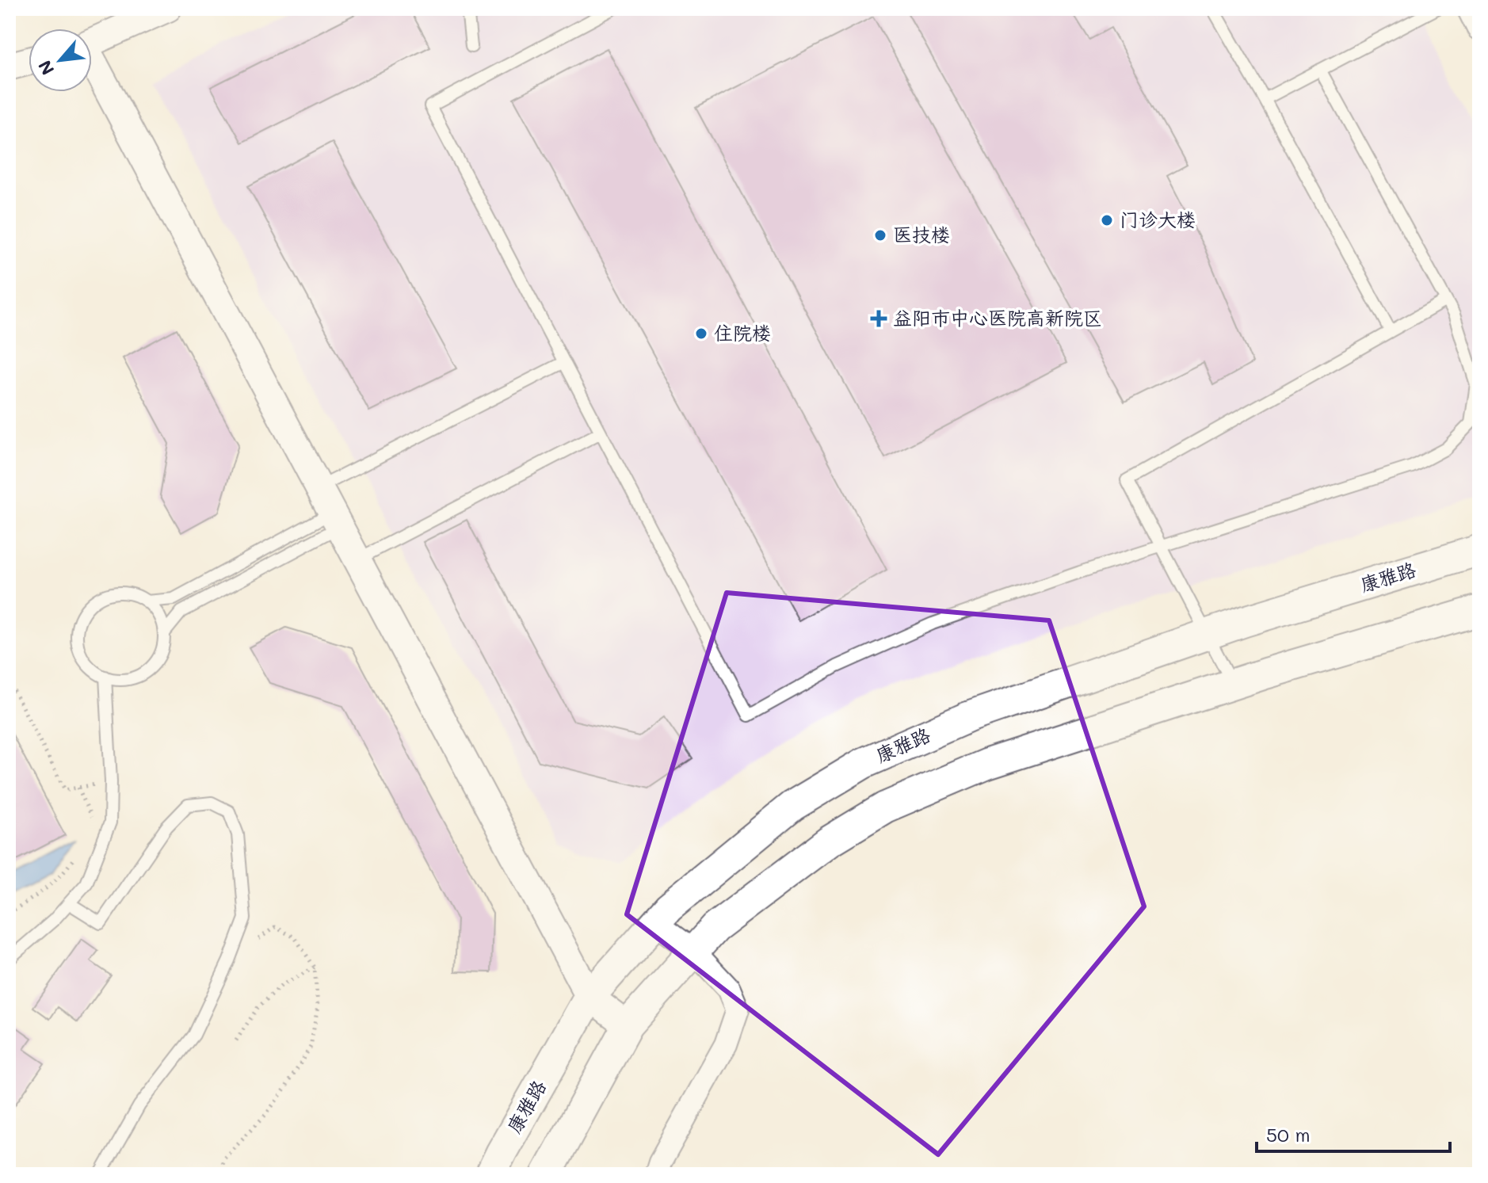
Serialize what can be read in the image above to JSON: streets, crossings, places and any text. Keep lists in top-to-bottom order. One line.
{"streets":{"main road":["康雅路"]},"places":{"other":["门诊大楼","医技楼","住院楼"],"health":["益阳市中心医院高新院区"]},"scale_bar":"50 m","north":"bottom left"}
